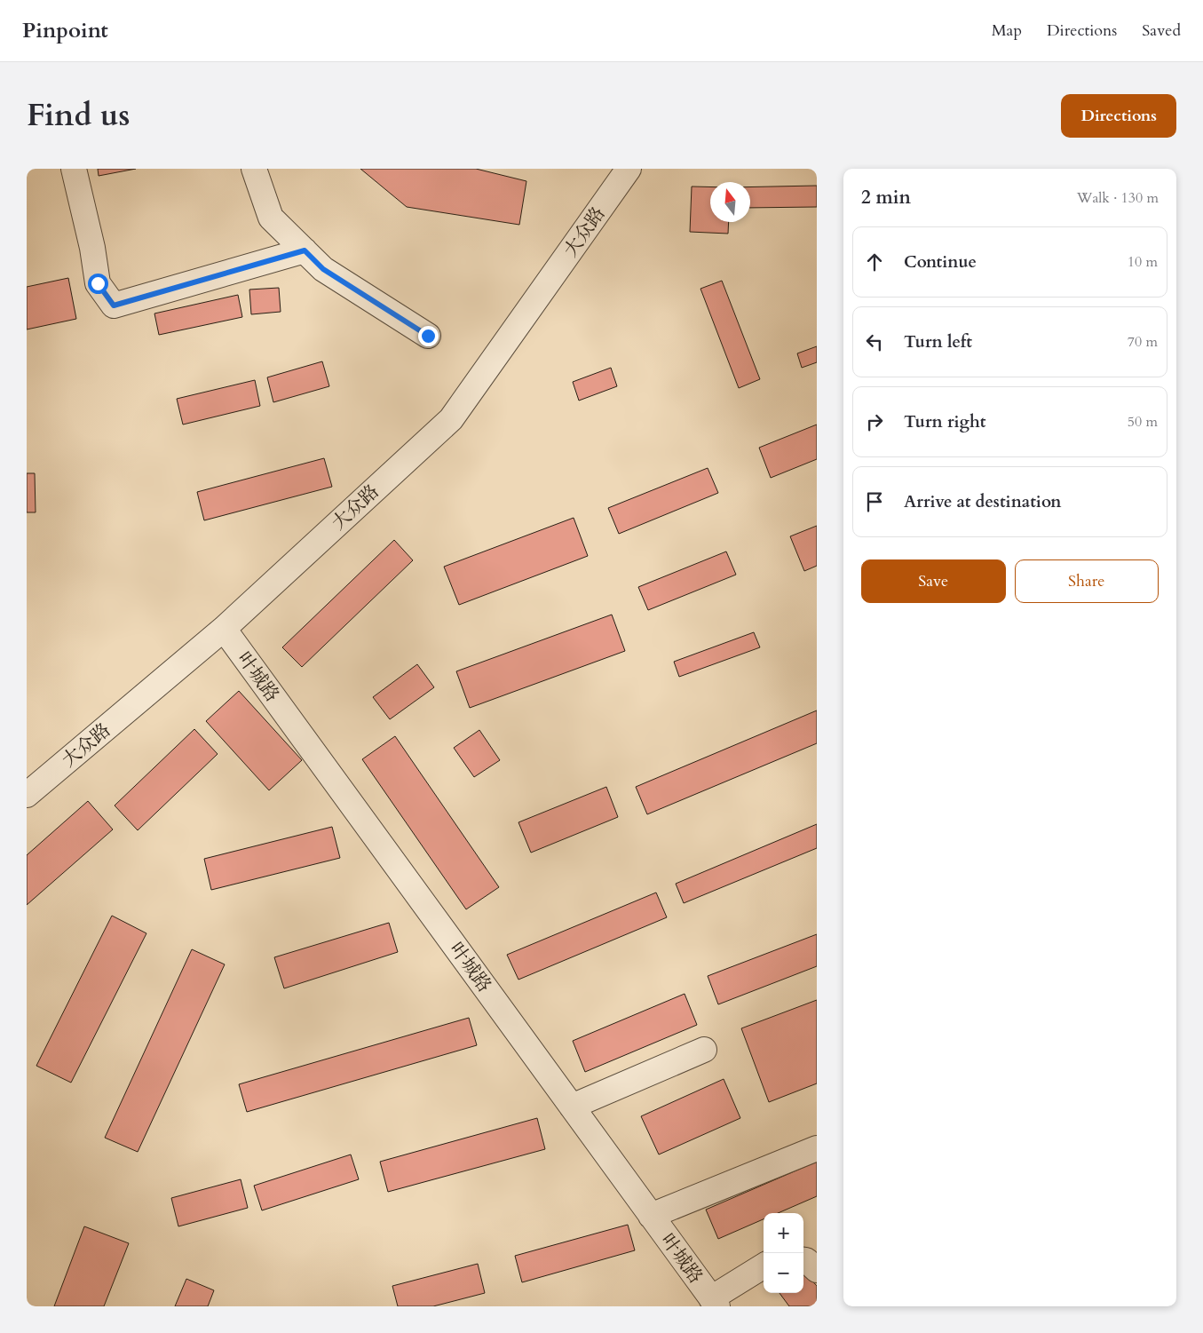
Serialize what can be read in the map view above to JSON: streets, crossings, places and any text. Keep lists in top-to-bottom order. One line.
{"streets":{"street":["大众路","叶城路"]},"crossings":[["大众路","叶城路"]],"north":"top","page":{"header":"Pinpoint","nav":["Map","Directions","Saved"],"title":"Find us","buttons":["Directions",["Save","Share"]],"heading":["2 min","Walk · 130 m"],"list":[["Continue","10 m"],["Turn left","70 m"],["Turn right","50 m"],"Arrive at destination"],"map_buttons":["+","−"]}}
